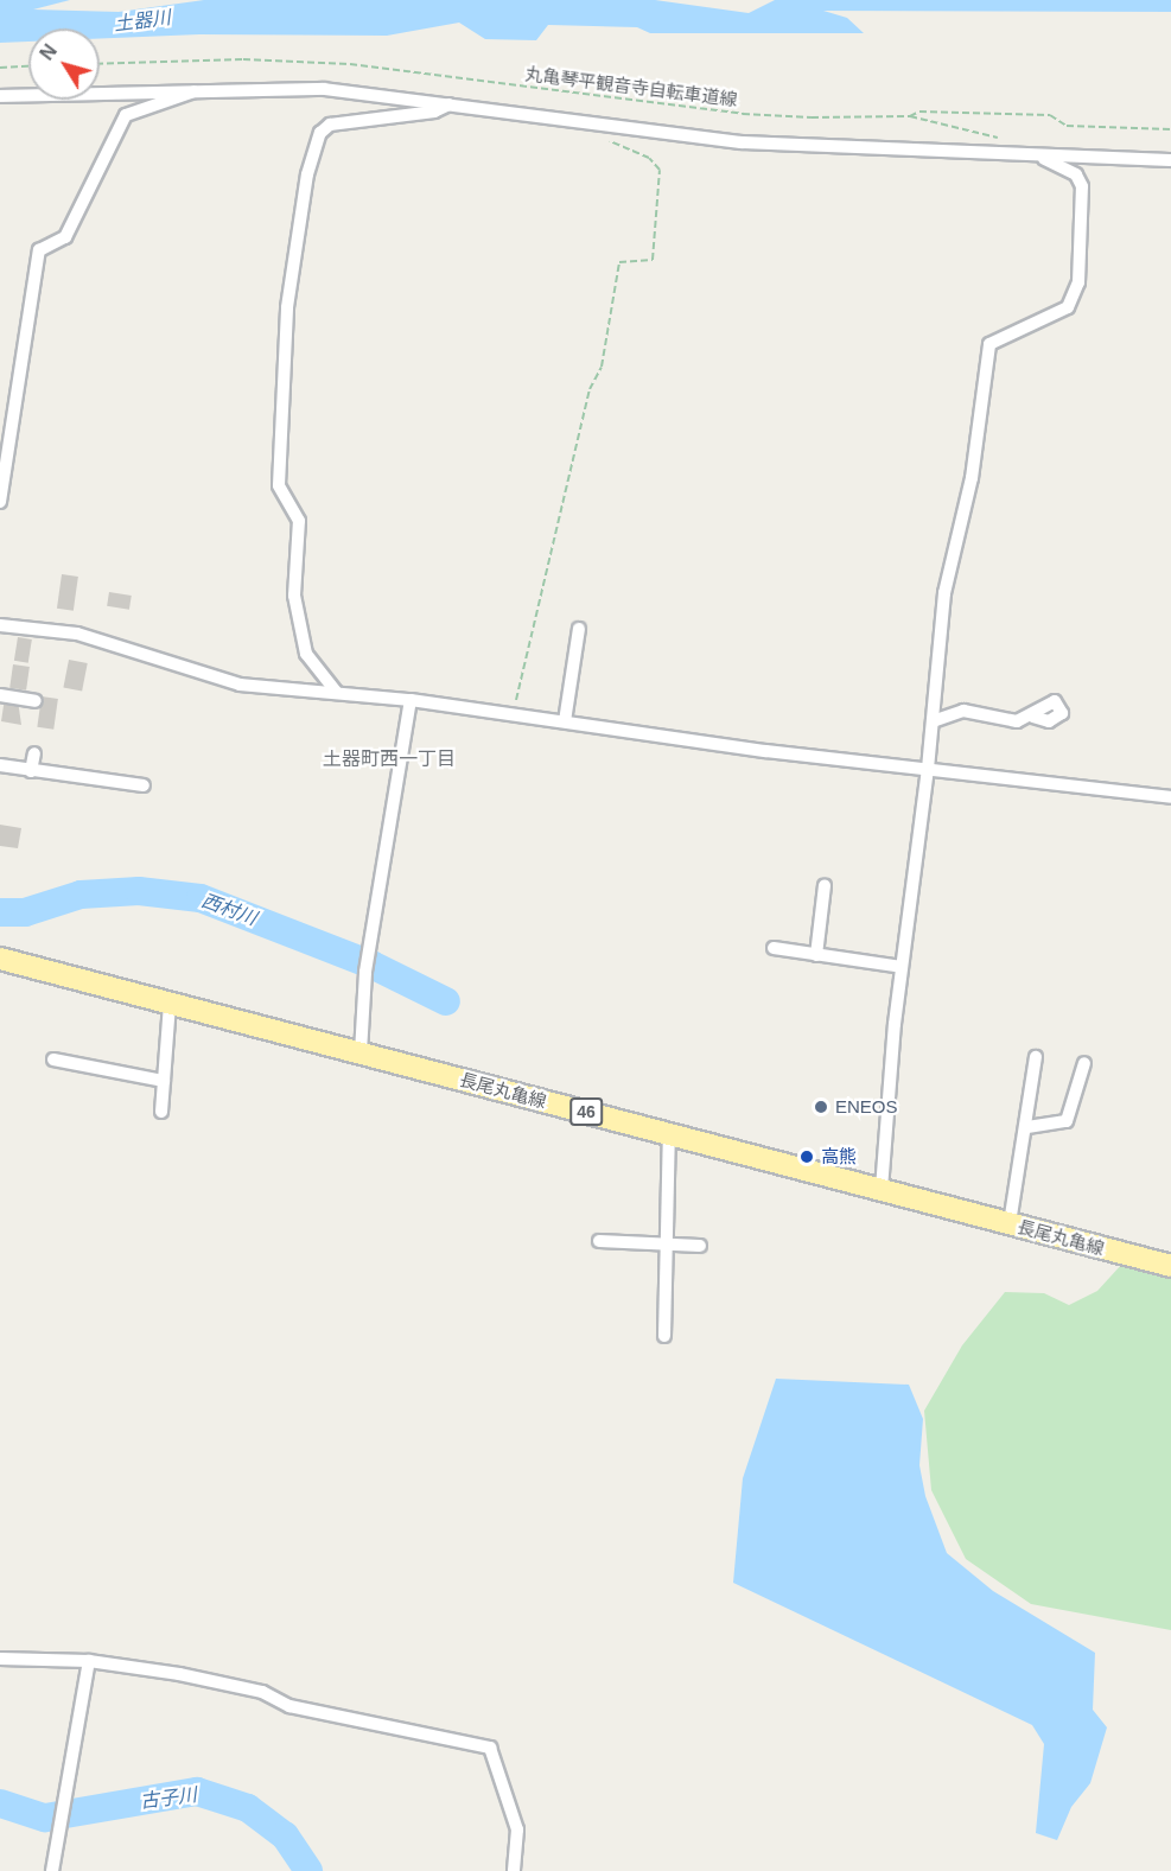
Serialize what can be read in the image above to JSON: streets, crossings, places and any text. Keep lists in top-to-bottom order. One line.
{"streets":{"main road":["長尾丸亀線","46"],"path":["丸亀琴平観音寺自転車道線"]},"districts":["土器町西一丁目"],"water":["土器川","西村川","古子川"],"places":["ENEOS","高熊"],"north":"top left"}
